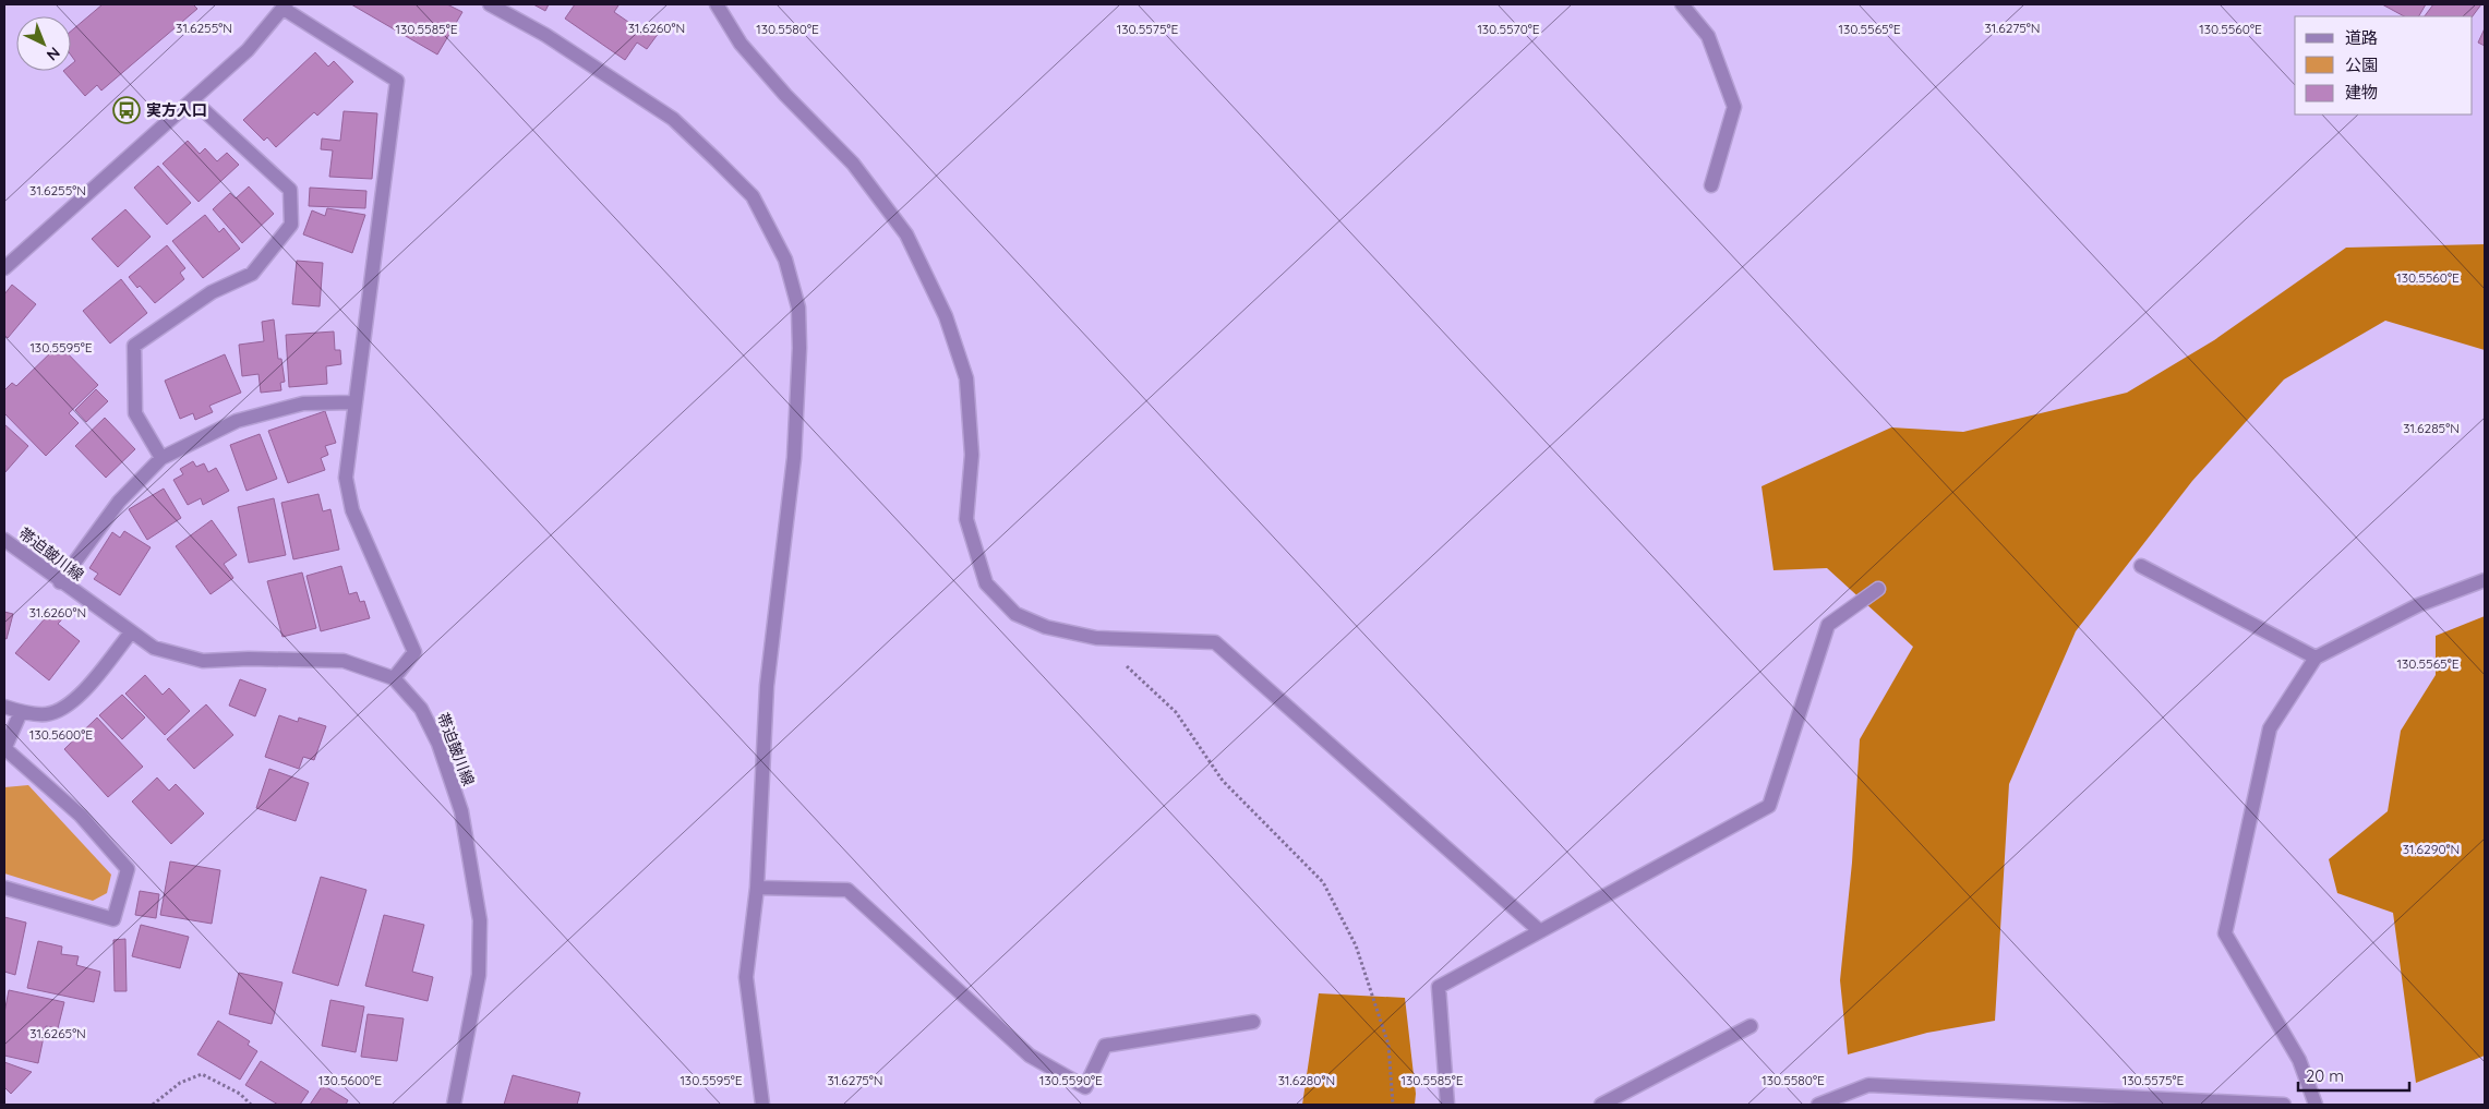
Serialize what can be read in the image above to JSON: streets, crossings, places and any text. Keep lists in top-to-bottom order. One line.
{"streets":{"street":["帯迫皷川線"]},"places":{"bus stop":["実方入口"]},"legend":["道路","公園","建物"],"scale_bar":"20 m","north":"bottom right","coordinates":["31.6255°N","31.6260°N","31.6275°N","130.5585°E","130.5580°E","130.5575°E","130.5570°E","130.5565°E","130.5560°E","130.5595°E","31.6285°N","130.5600°E","31.6290°N","31.6265°N","130.5590°E","31.6280°N"]}
